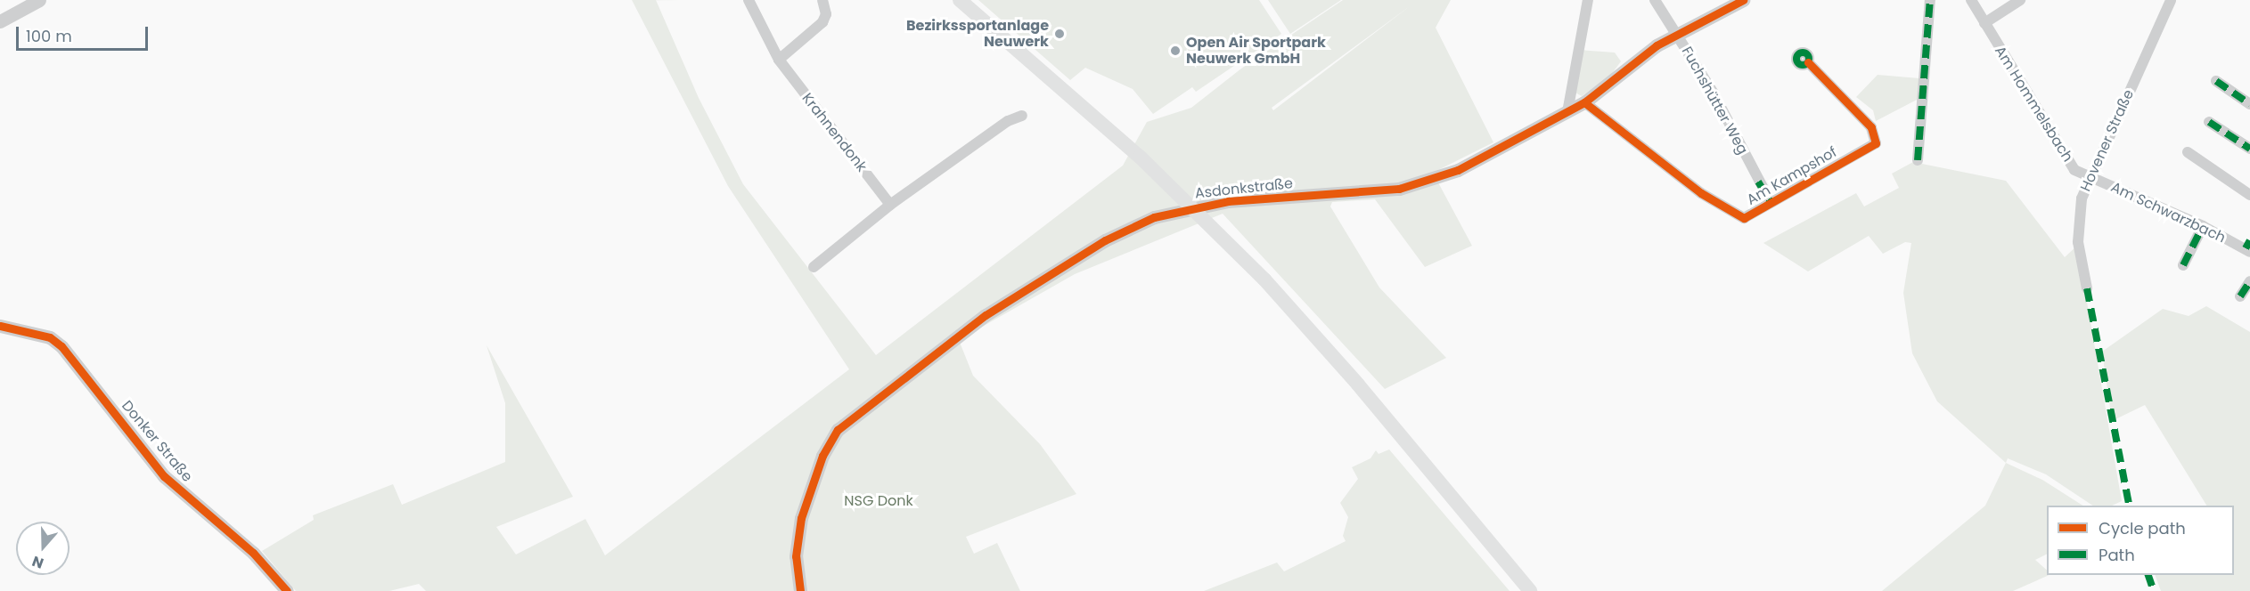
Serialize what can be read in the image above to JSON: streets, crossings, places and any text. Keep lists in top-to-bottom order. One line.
{"streets":{"street":["Fuchshütter Weg","Am Hommelsbach","Krahnendonk","Hovener Straße","Am Kampshof","Asdonkstraße","Am Schwarzbach","Donker Straße"]},"crossings":[["Fuchshütter Weg","Am Kampshof"],["Fuchshütter Weg","Asdonkstraße"],["Am Hommelsbach","Hovener Straße"],["Am Hommelsbach","Am Schwarzbach"],["Hovener Straße","Am Schwarzbach"],["Am Kampshof","Asdonkstraße"]],"parks":["NSG Donk"],"places":["Bezirkssportanlage Neuwerk","Open Air Sportpark Neuwerk GmbH"],"legend":["Cycle path","Path"],"scale_bar":"100 m","north":"bottom"}
